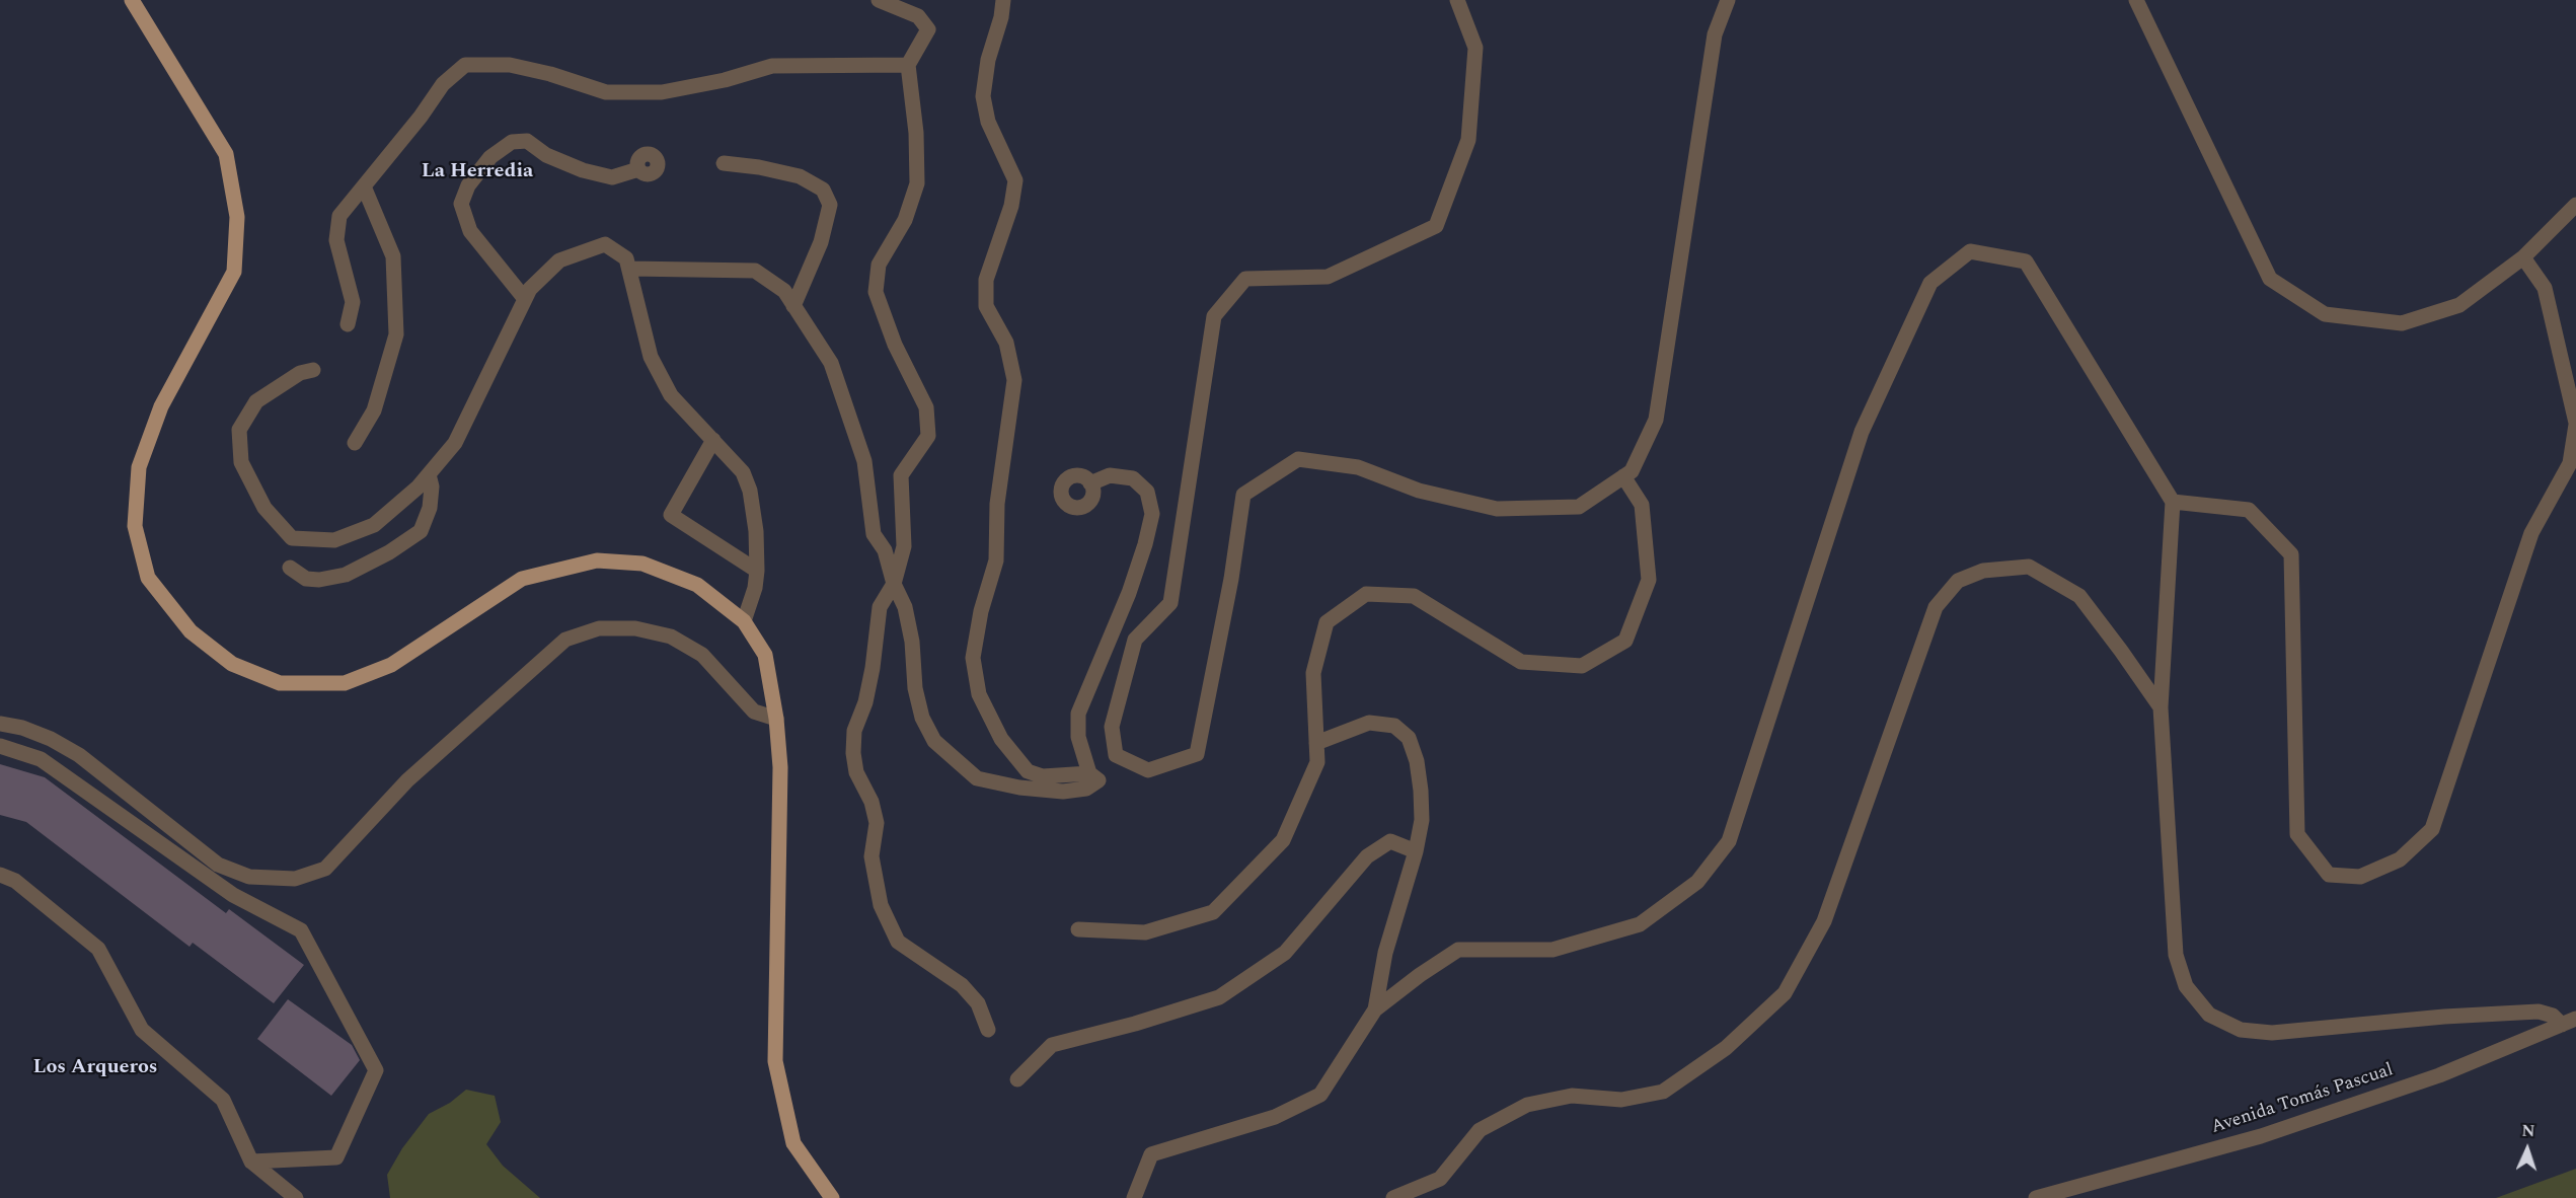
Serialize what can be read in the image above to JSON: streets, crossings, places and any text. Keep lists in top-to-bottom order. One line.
{"streets":{"street":["Avenida Tomás Pascual"]},"districts":["La Herredia","Los Arqueros"],"north":"top"}
